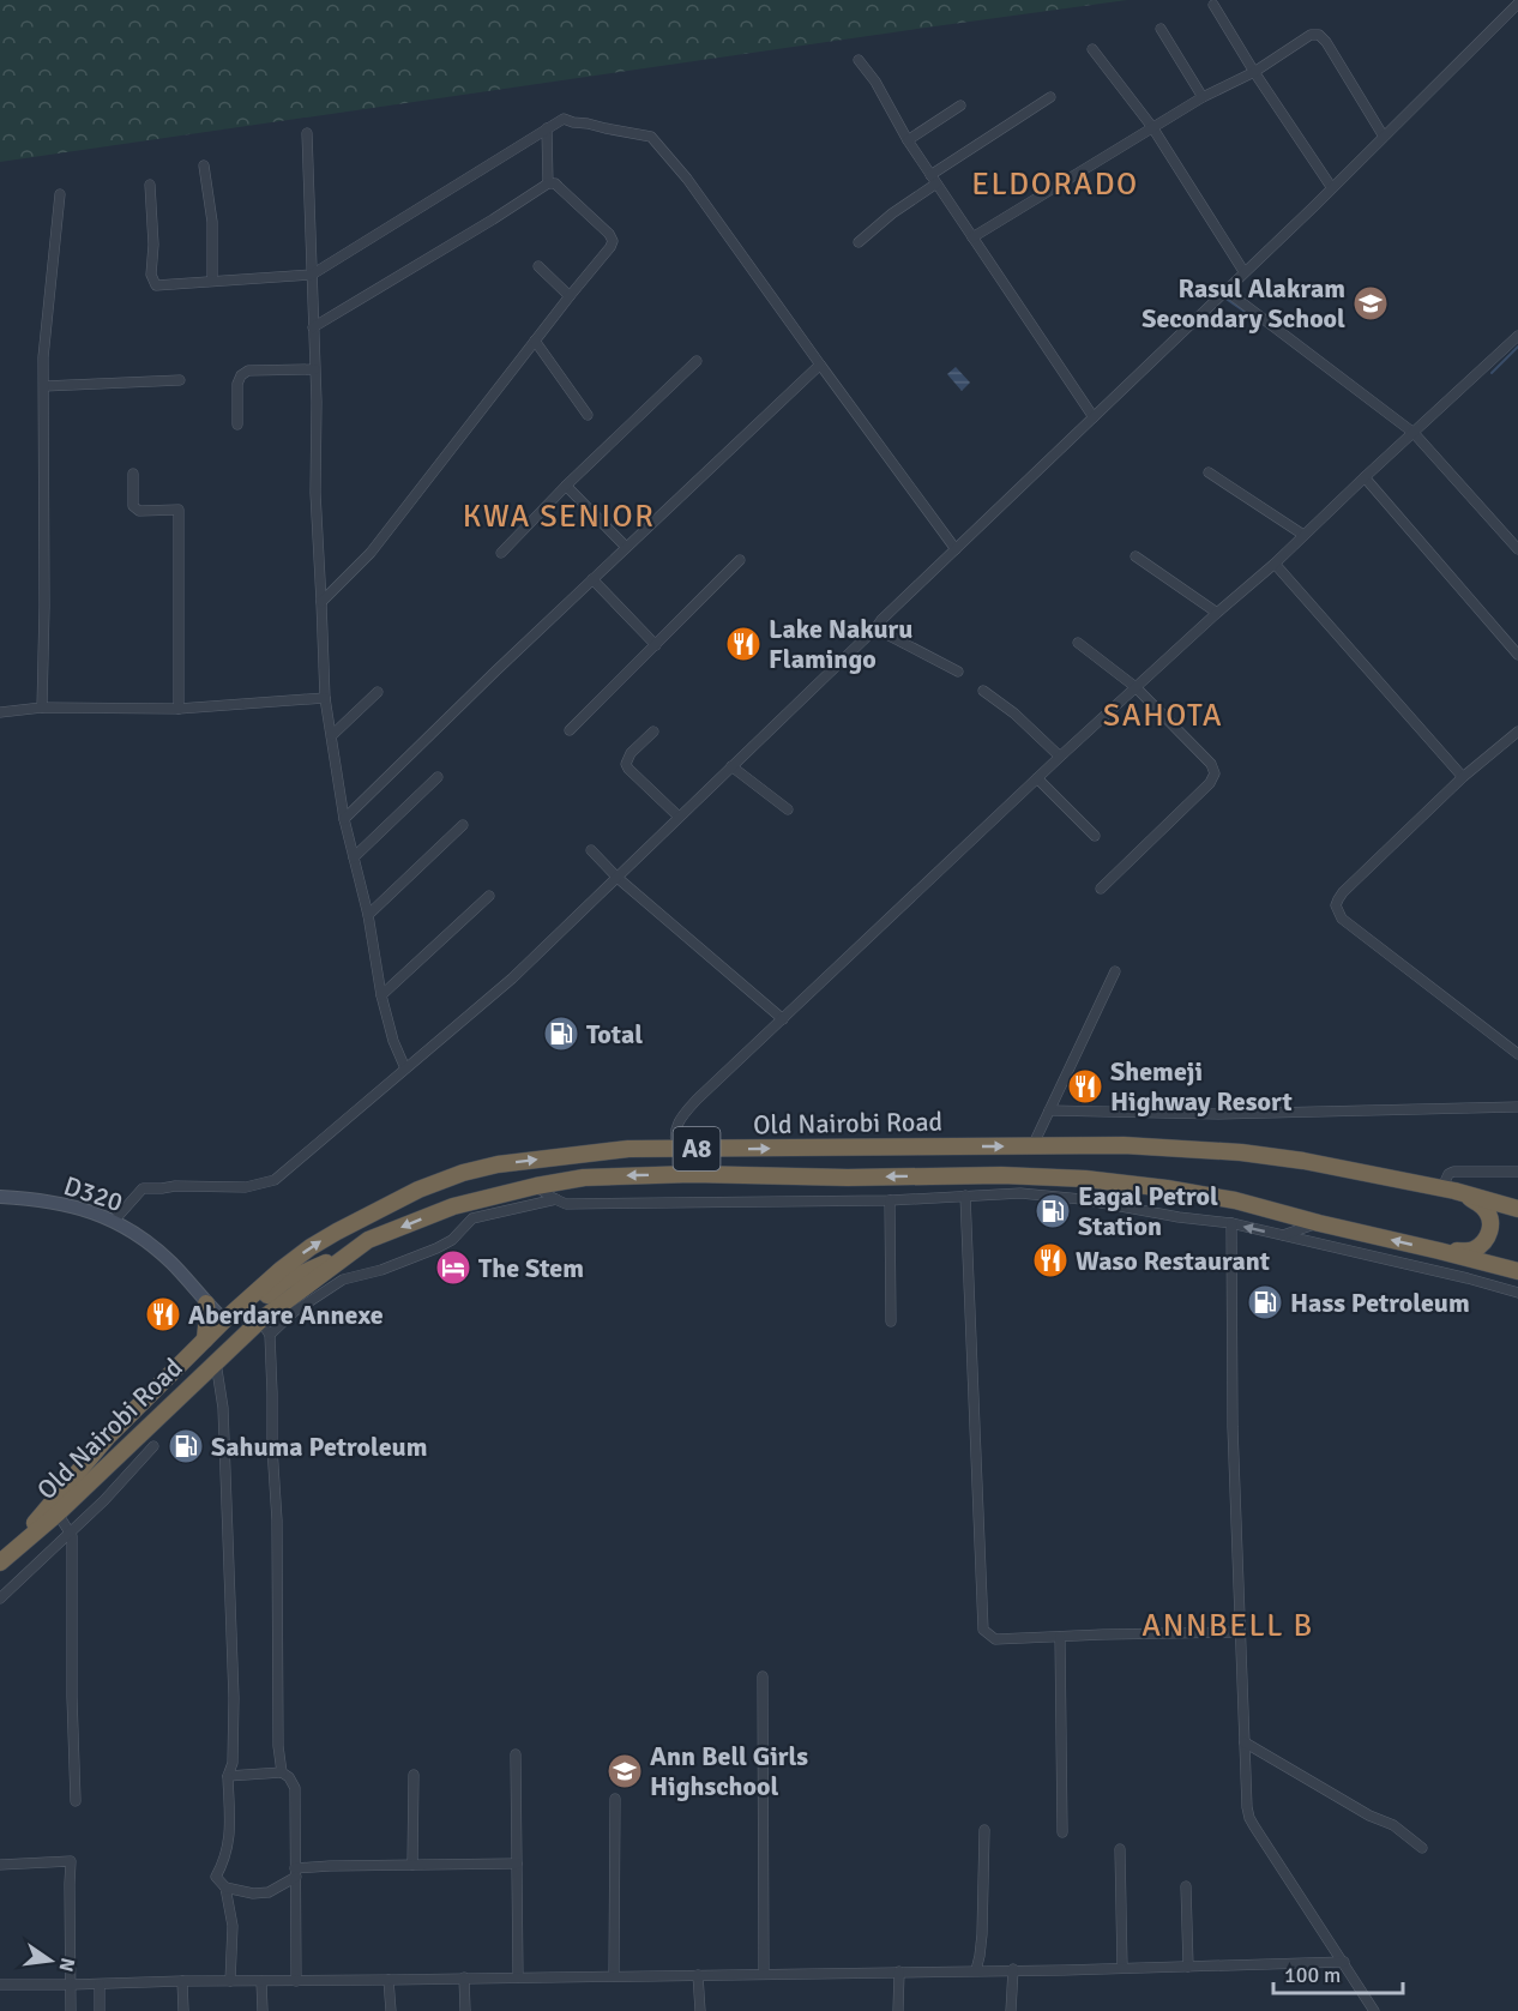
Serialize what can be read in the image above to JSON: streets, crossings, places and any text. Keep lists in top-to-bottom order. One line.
{"streets":{"highway":["Old Nairobi Road","A8"],"street":["D320"]},"crossings":[["Old Nairobi Road","D320"]],"districts":["ELDORADO","KWA SENIOR","SAHOTA","ANNBELL B"],"places":{"school or university":["Rasul Alakram Secondary School","Ann Bell Girls Highschool"],"restaurant":["Lake Nakuru Flamingo","Shemeji Highway Resort","Waso Restaurant","Aberdare Annexe"],"fuel station":["Total","Eagal Petrol Station","Hass Petroleum","Sahuma Petroleum"],"hotel":["The Stem"]},"scale_bar":"100 m","north":"right"}
